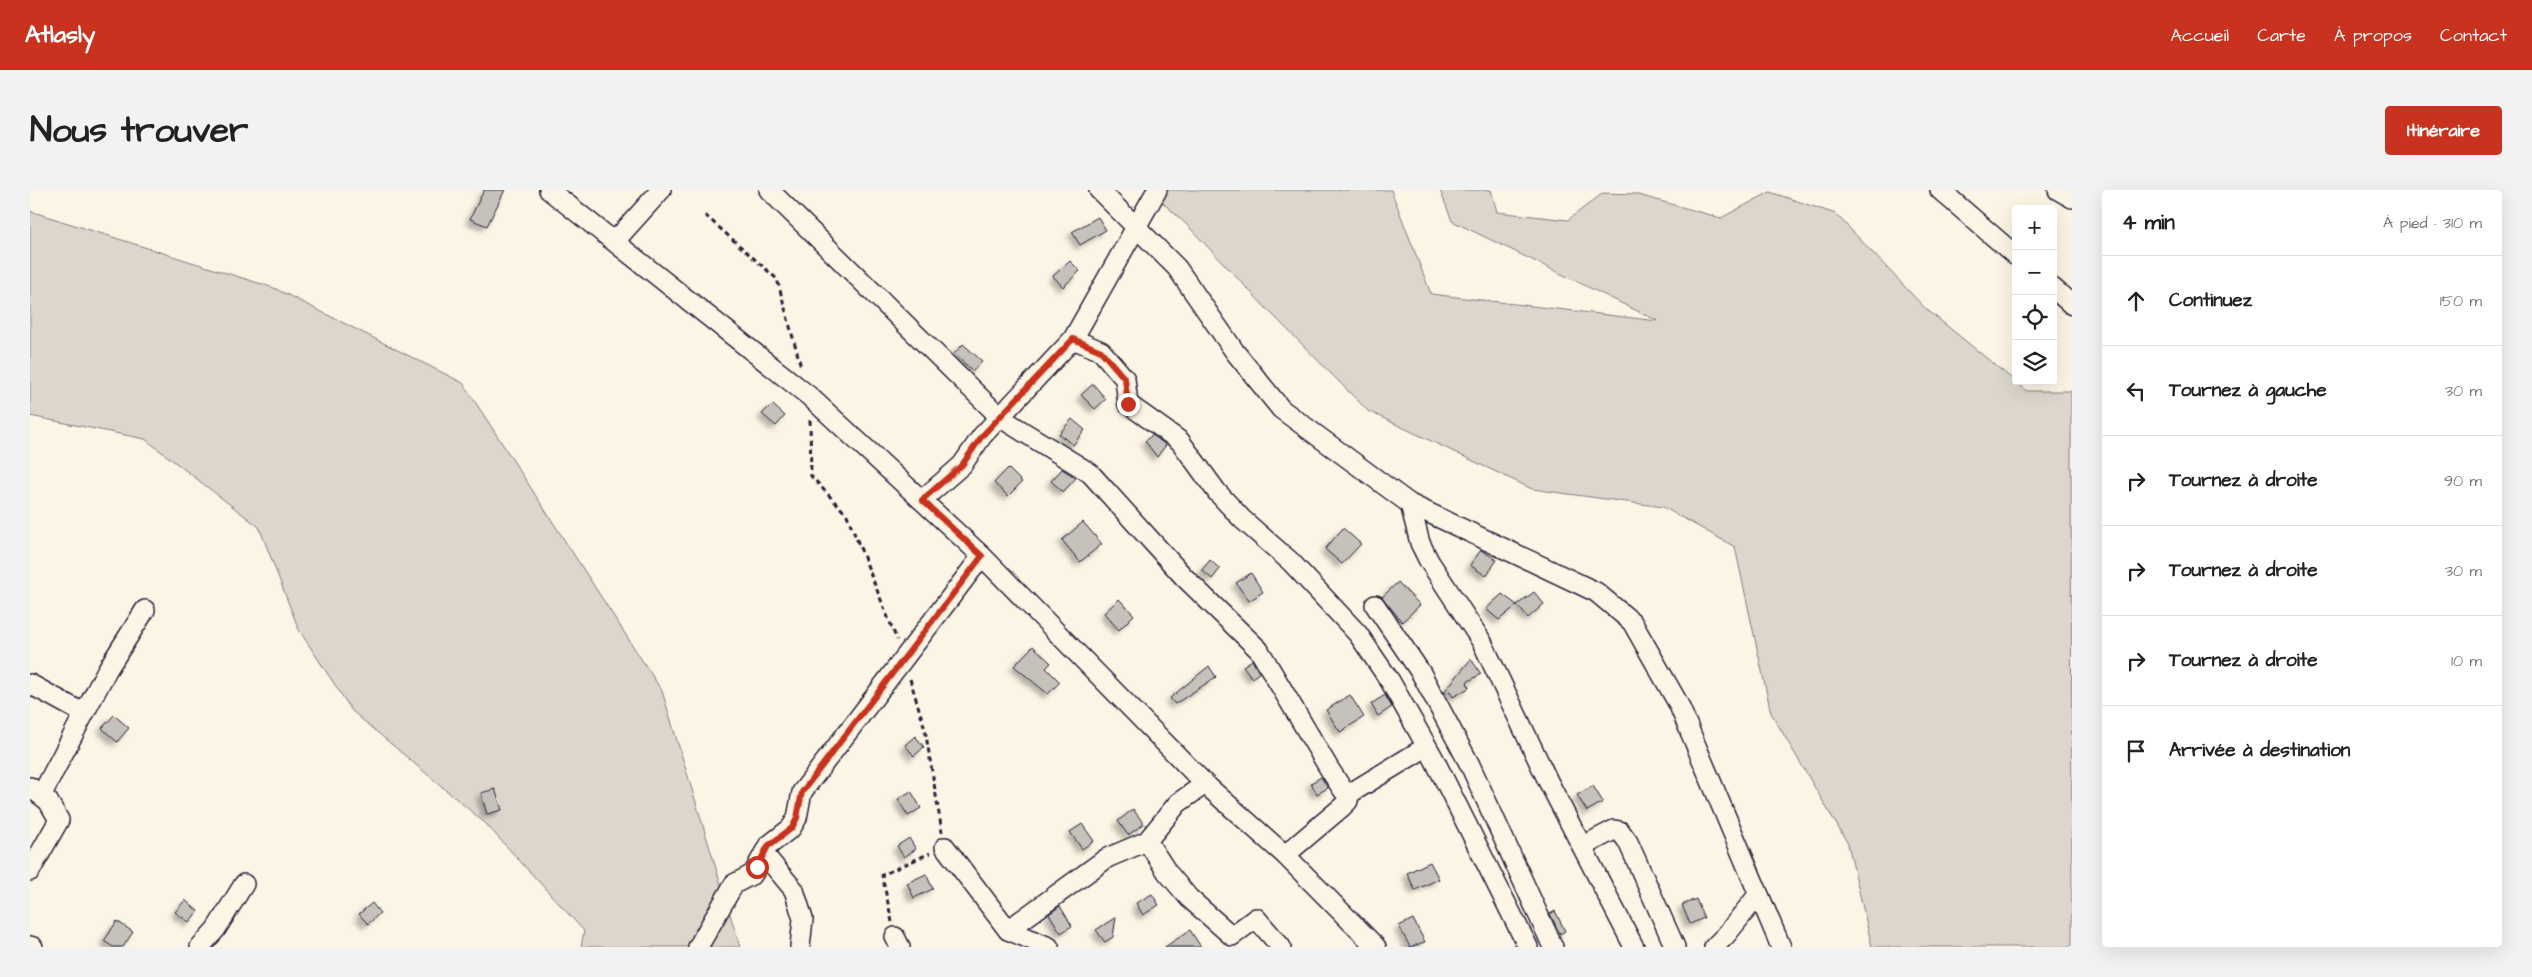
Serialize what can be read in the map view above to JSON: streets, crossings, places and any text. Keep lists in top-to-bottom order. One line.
{"page":{"header":"Atlasly","nav":["Accueil","Carte","À propos","Contact"],"title":"Nous trouver","buttons":"Itinéraire","heading":["4 min","À pied · 310 m"],"map_buttons":["+","−"],"list":[["Continuez","150 m"],["Tournez à gauche","30 m"],["Tournez à droite","90 m"],["Tournez à droite","30 m"],["Tournez à droite","10 m"],"Arrivée à destination"]}}
